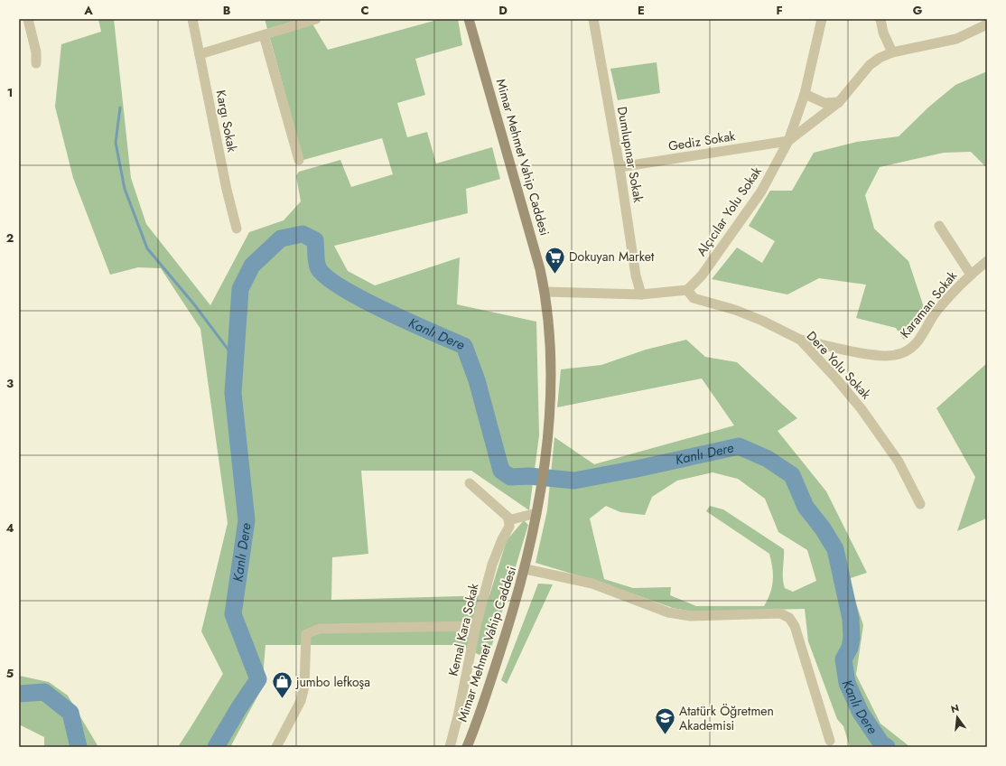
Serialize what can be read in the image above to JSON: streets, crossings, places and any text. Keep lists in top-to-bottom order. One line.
{"streets":{"main road":["Mimar Mehmet Vahip Caddesi"],"street":["Kargı Sokak","Gediz Sokak","Dumlupınar Sokak","Alçıcılar Yolu Sokak","Karaman Sokak","Dere Yolu Sokak","Kemal Kara Sokak"]},"crossings":[["Gediz Sokak","Dumlupınar Sokak"],["Gediz Sokak","Alçıcılar Yolu Sokak"],["Alçıcılar Yolu Sokak","Dere Yolu Sokak"],["Karaman Sokak","Dere Yolu Sokak"]],"water":["Kanlı Dere"],"places":{"supermarket":["Dokuyan Market"],"shop":["jumbo lefkoşa"],"school or university":["Atatürk Öğretmen Akademisi"]},"north":"top","grid":{"columns":["A","B","C","D","E","F","G"],"rows":["1","2","3","4","5"]}}
